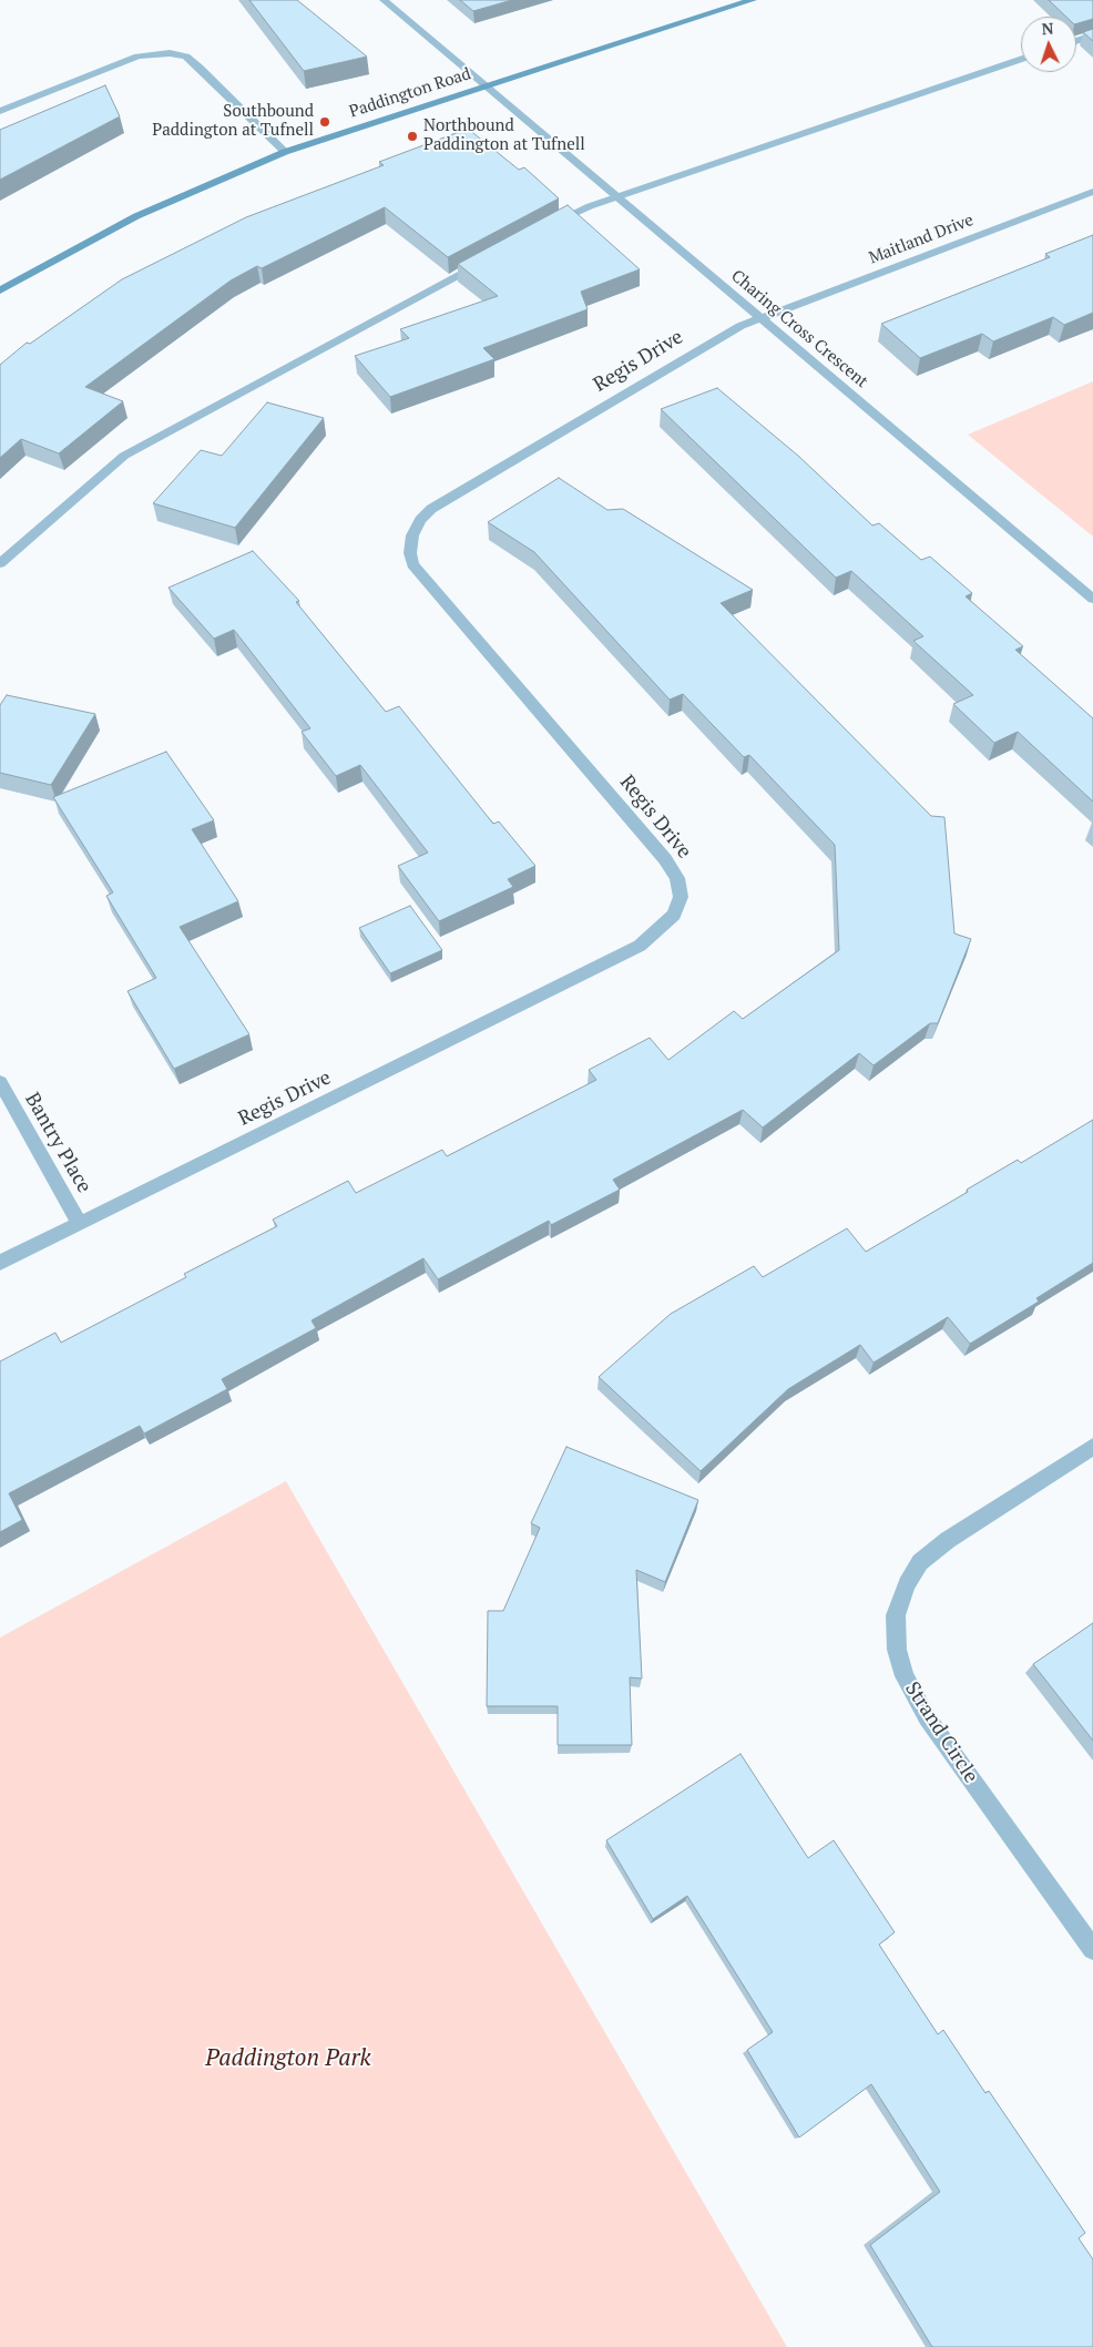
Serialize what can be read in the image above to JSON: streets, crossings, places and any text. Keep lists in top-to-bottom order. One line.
{"streets":{"street":["Paddington Road","Maitland Drive","Charing Cross Crescent","Regis Drive","Bantry Place","Strand Circle"]},"crossings":[["Paddington Road","Charing Cross Crescent"],["Maitland Drive","Charing Cross Crescent"],["Maitland Drive","Regis Drive"],["Charing Cross Crescent","Regis Drive"],["Regis Drive","Bantry Place"]],"parks":["Paddington Park"],"places":["Southbound Paddington at Tufnell","Northbound Paddington at Tufnell"],"north":"top"}
